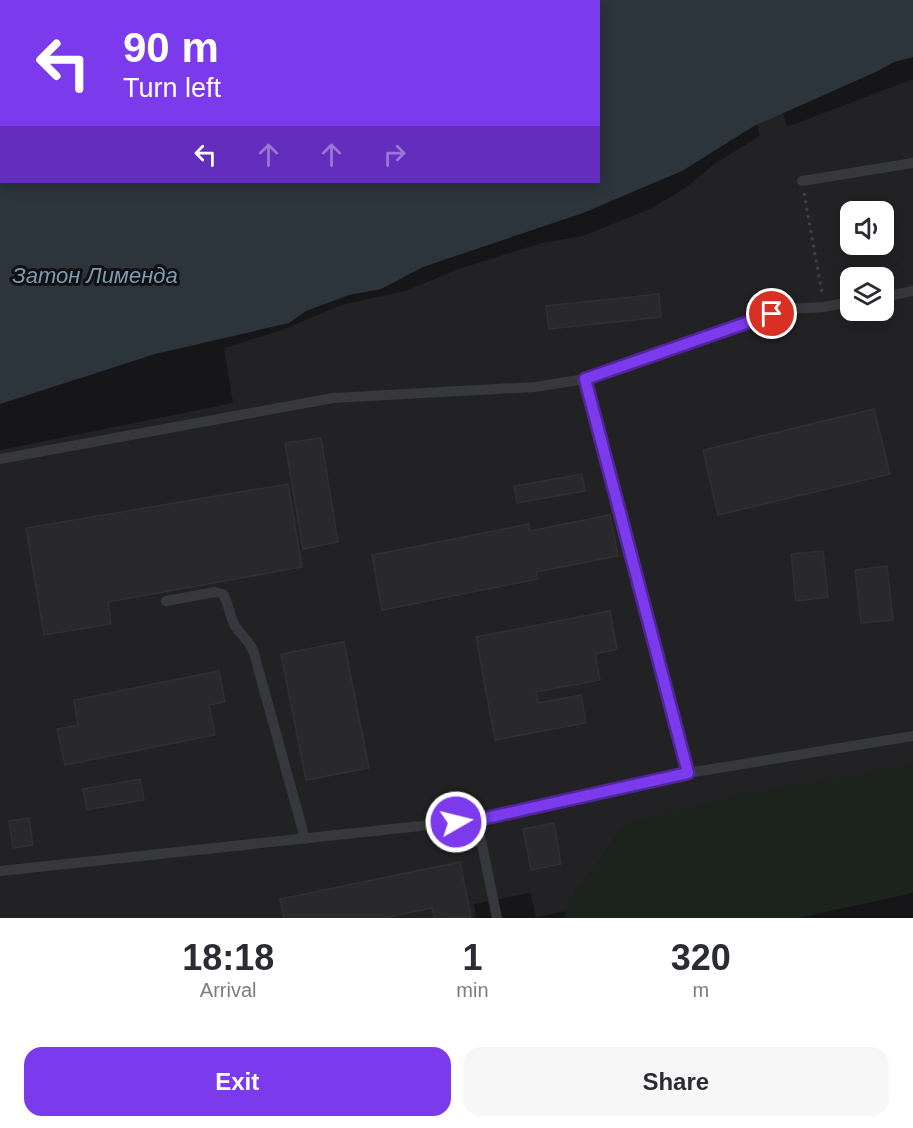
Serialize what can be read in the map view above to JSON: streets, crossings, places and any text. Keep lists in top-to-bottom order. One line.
{"water":["Затон Лименда"],"page":{"turn":["90 m","Turn left"],"eta":["18:18","Arrival","1","min","320","m"],"buttons":["Exit","Share"]}}
